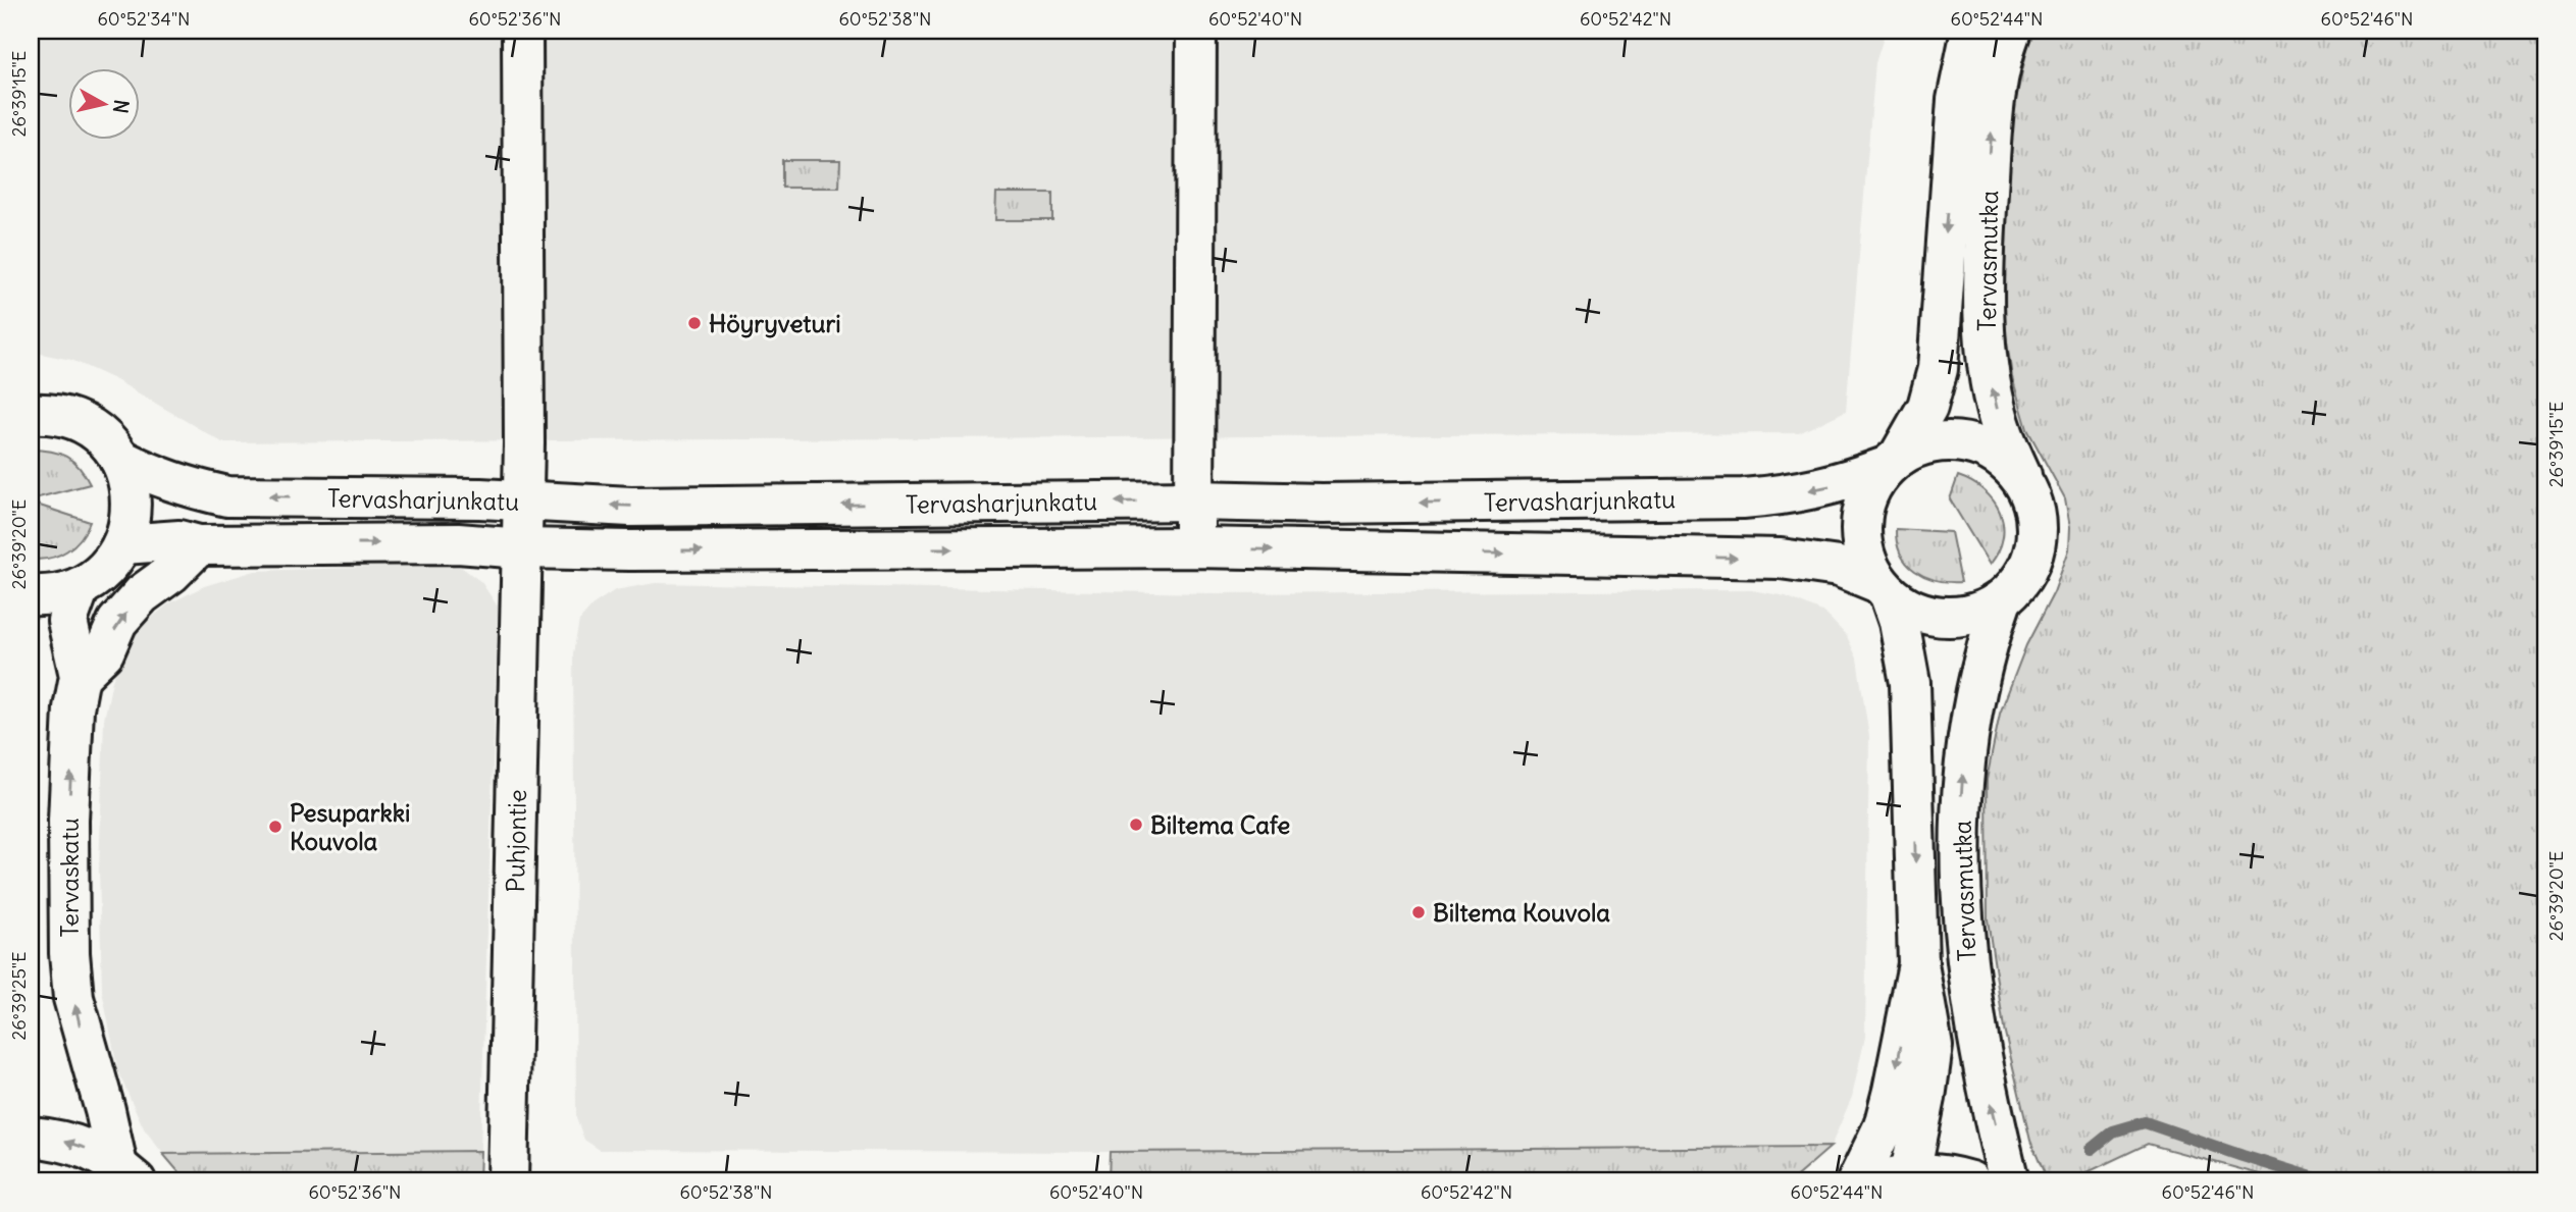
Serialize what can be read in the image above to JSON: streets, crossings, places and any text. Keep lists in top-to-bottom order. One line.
{"streets":{"street":["Tervasmutka","Tervasharjunkatu","Puhjontie","Tervaskatu"]},"crossings":[["Tervasmutka","Tervasharjunkatu"],["Tervasharjunkatu","Puhjontie"]],"one_way":["Tervaskatu"],"places":["Höyryveturi","Biltema Cafe","Pesuparkki Kouvola","Biltema Kouvola"],"north":"right","coordinates":["60°52'34\"N","60°52'36\"N","60°52'38\"N","60°52'40\"N","60°52'42\"N","60°52'44\"N","60°52'46\"N","26°39'15\"E","26°39'20\"E","26°39'25\"E"]}
